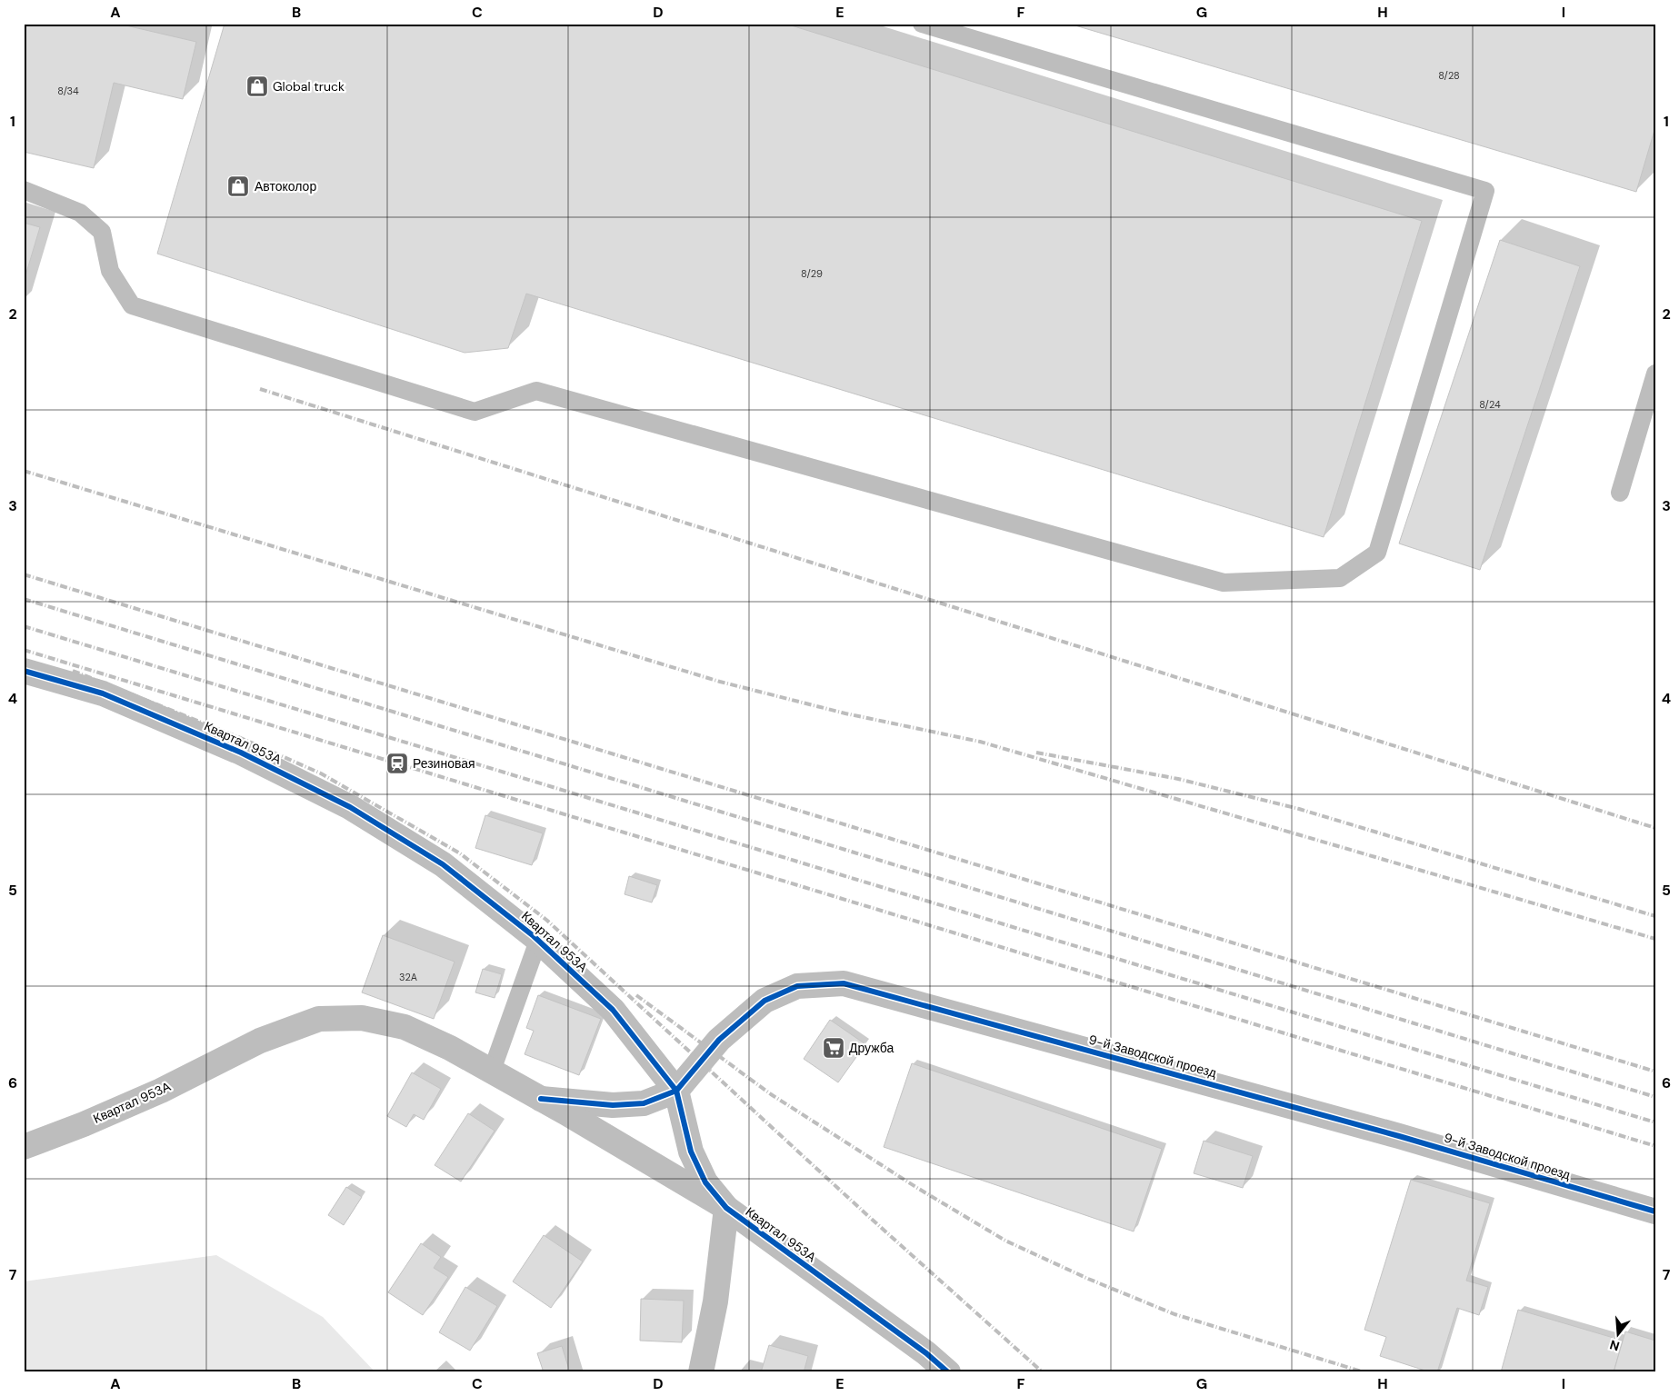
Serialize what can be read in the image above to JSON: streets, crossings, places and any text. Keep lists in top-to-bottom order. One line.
{"streets":{"street":["Квартал 953А","9-й Заводской проезд"]},"crossings":[["Квартал 953А","9-й Заводской проезд"]],"places":{"shop":["Global truck","Автоколор"],"station":["Резиновая"],"supermarket":["Дружба"]},"house_numbers":["8/28","8/34","8/29","8/24","32A"],"north":"bottom","grid":{"columns":["A","B","C","D","E","F","G","H","I"],"rows":["1","2","3","4","5","6","7"]}}
